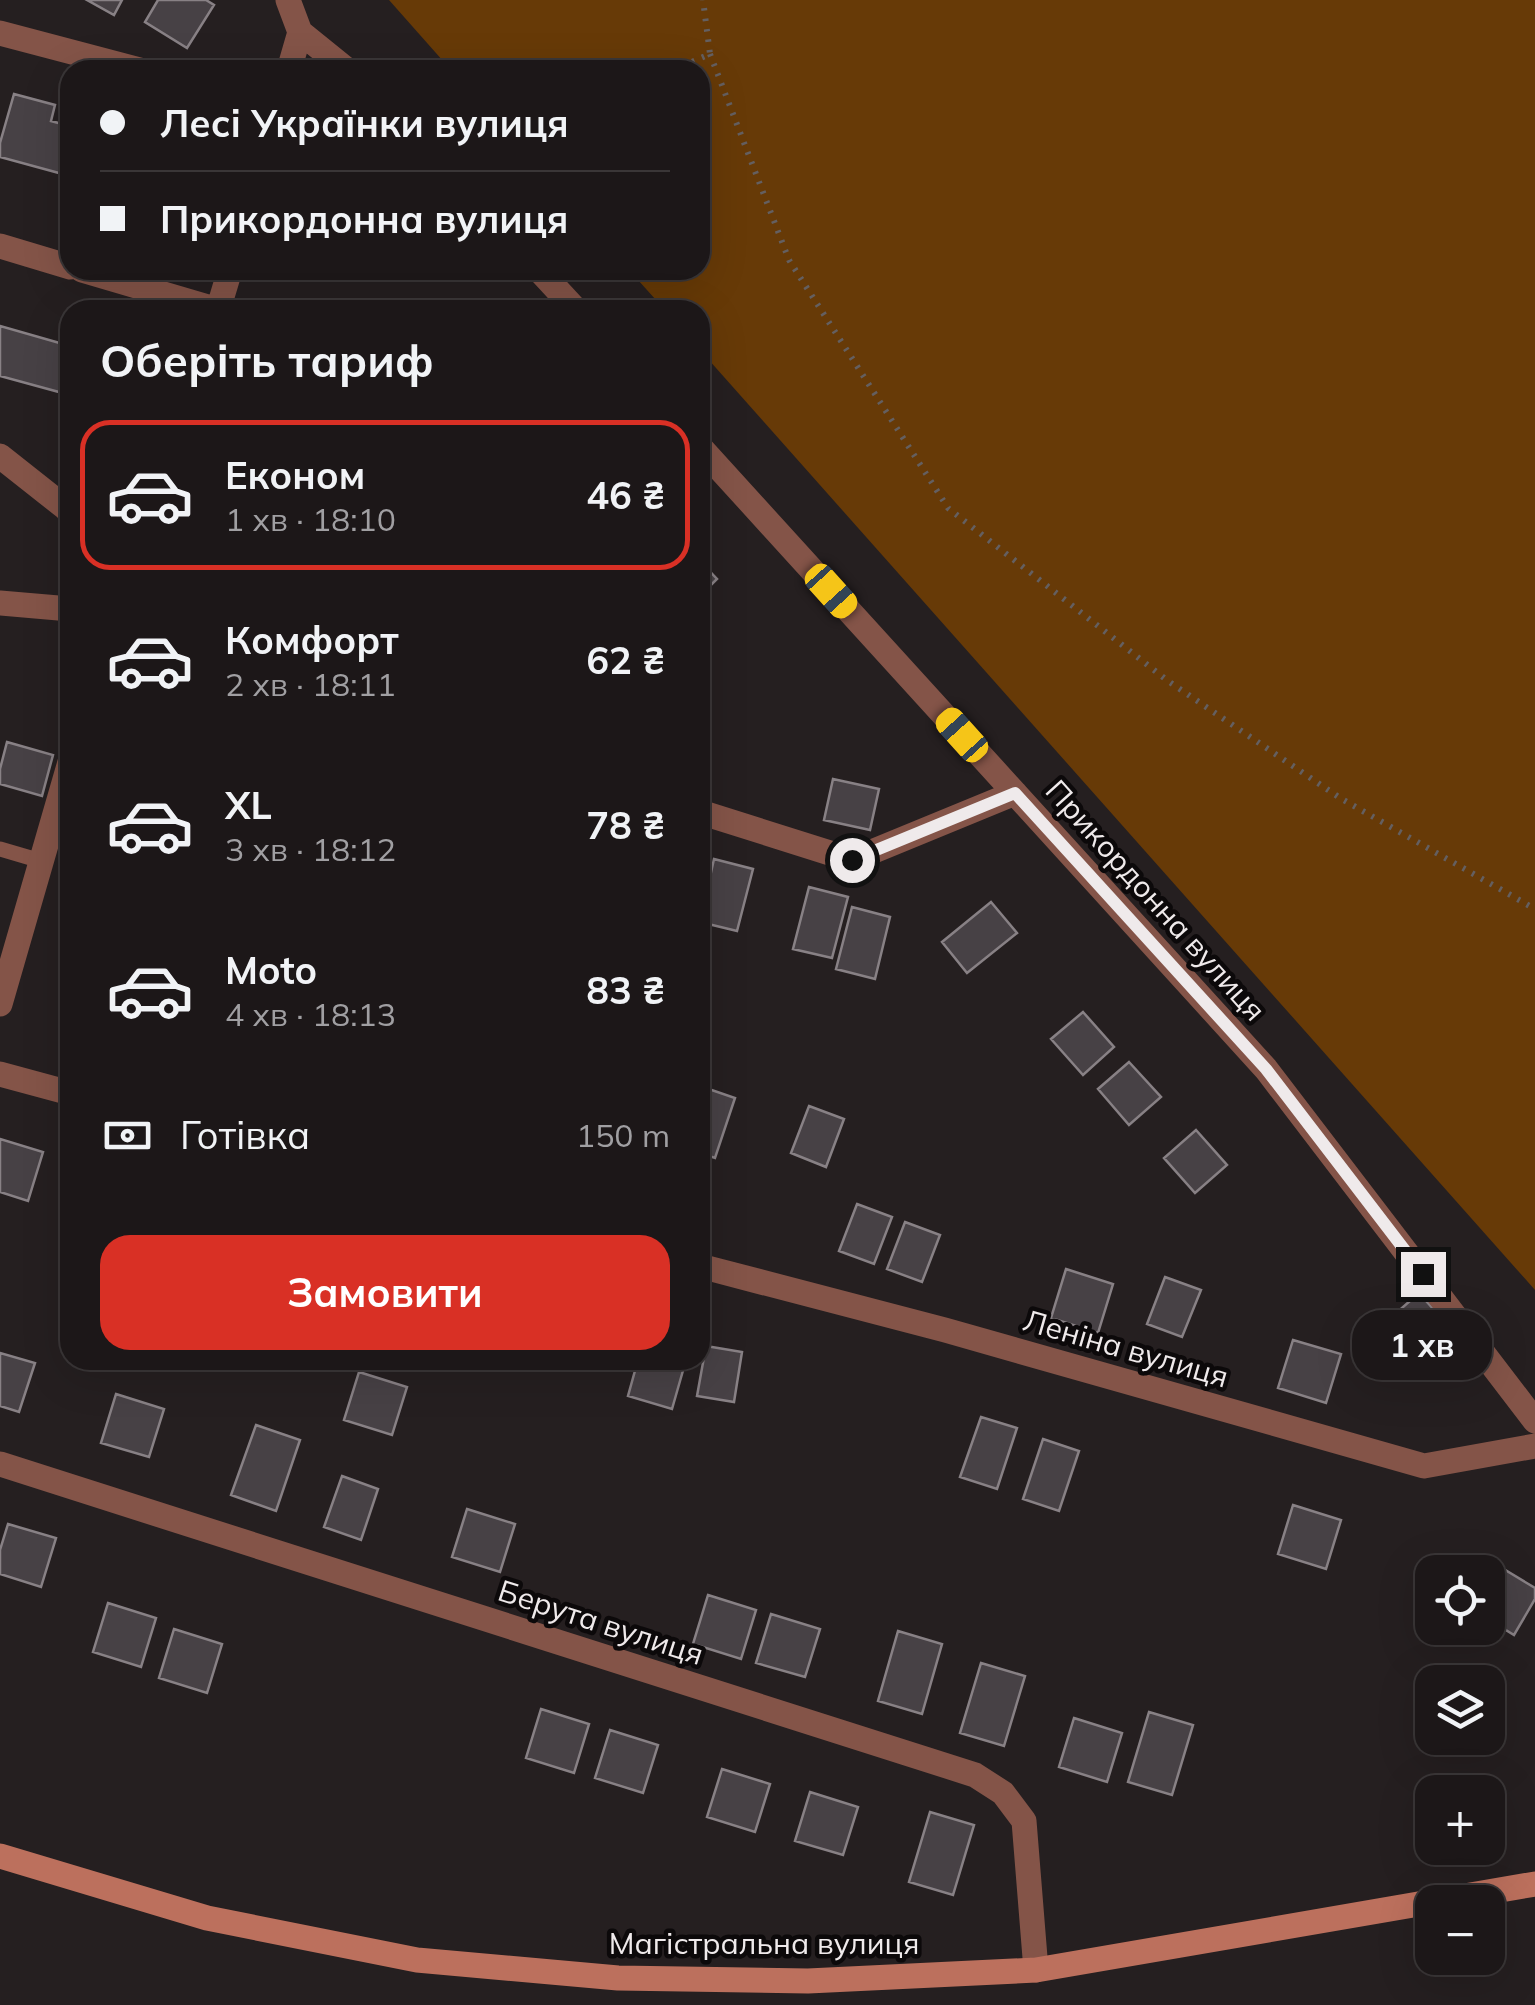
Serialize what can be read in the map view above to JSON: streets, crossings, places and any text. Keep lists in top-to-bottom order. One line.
{"streets":{"main road":["Магістральна вулиця"],"street":["Прикордонна вулиця","Леніна вулиця","Берута вулиця"]},"crossings":[["Берута вулиця","Магістральна вулиця"]],"page":{"banner":["Лесі Українки вулиця","Прикордонна вулиця"],"heading":"Оберіть тариф","list":[{"name":"Економ","note":"1 хв · 18:10","value":"46 ₴"},{"name":"Комфорт","note":"2 хв · 18:11","value":"62 ₴"},{"name":"XL","note":"3 хв · 18:12","value":"78 ₴"},{"name":"Moto","note":"4 хв · 18:13","value":"83 ₴"}],"pay":["Готівка","150 m"],"buttons":"Замовити","bubble":"1 хв","map_buttons":["+","−"]}}
